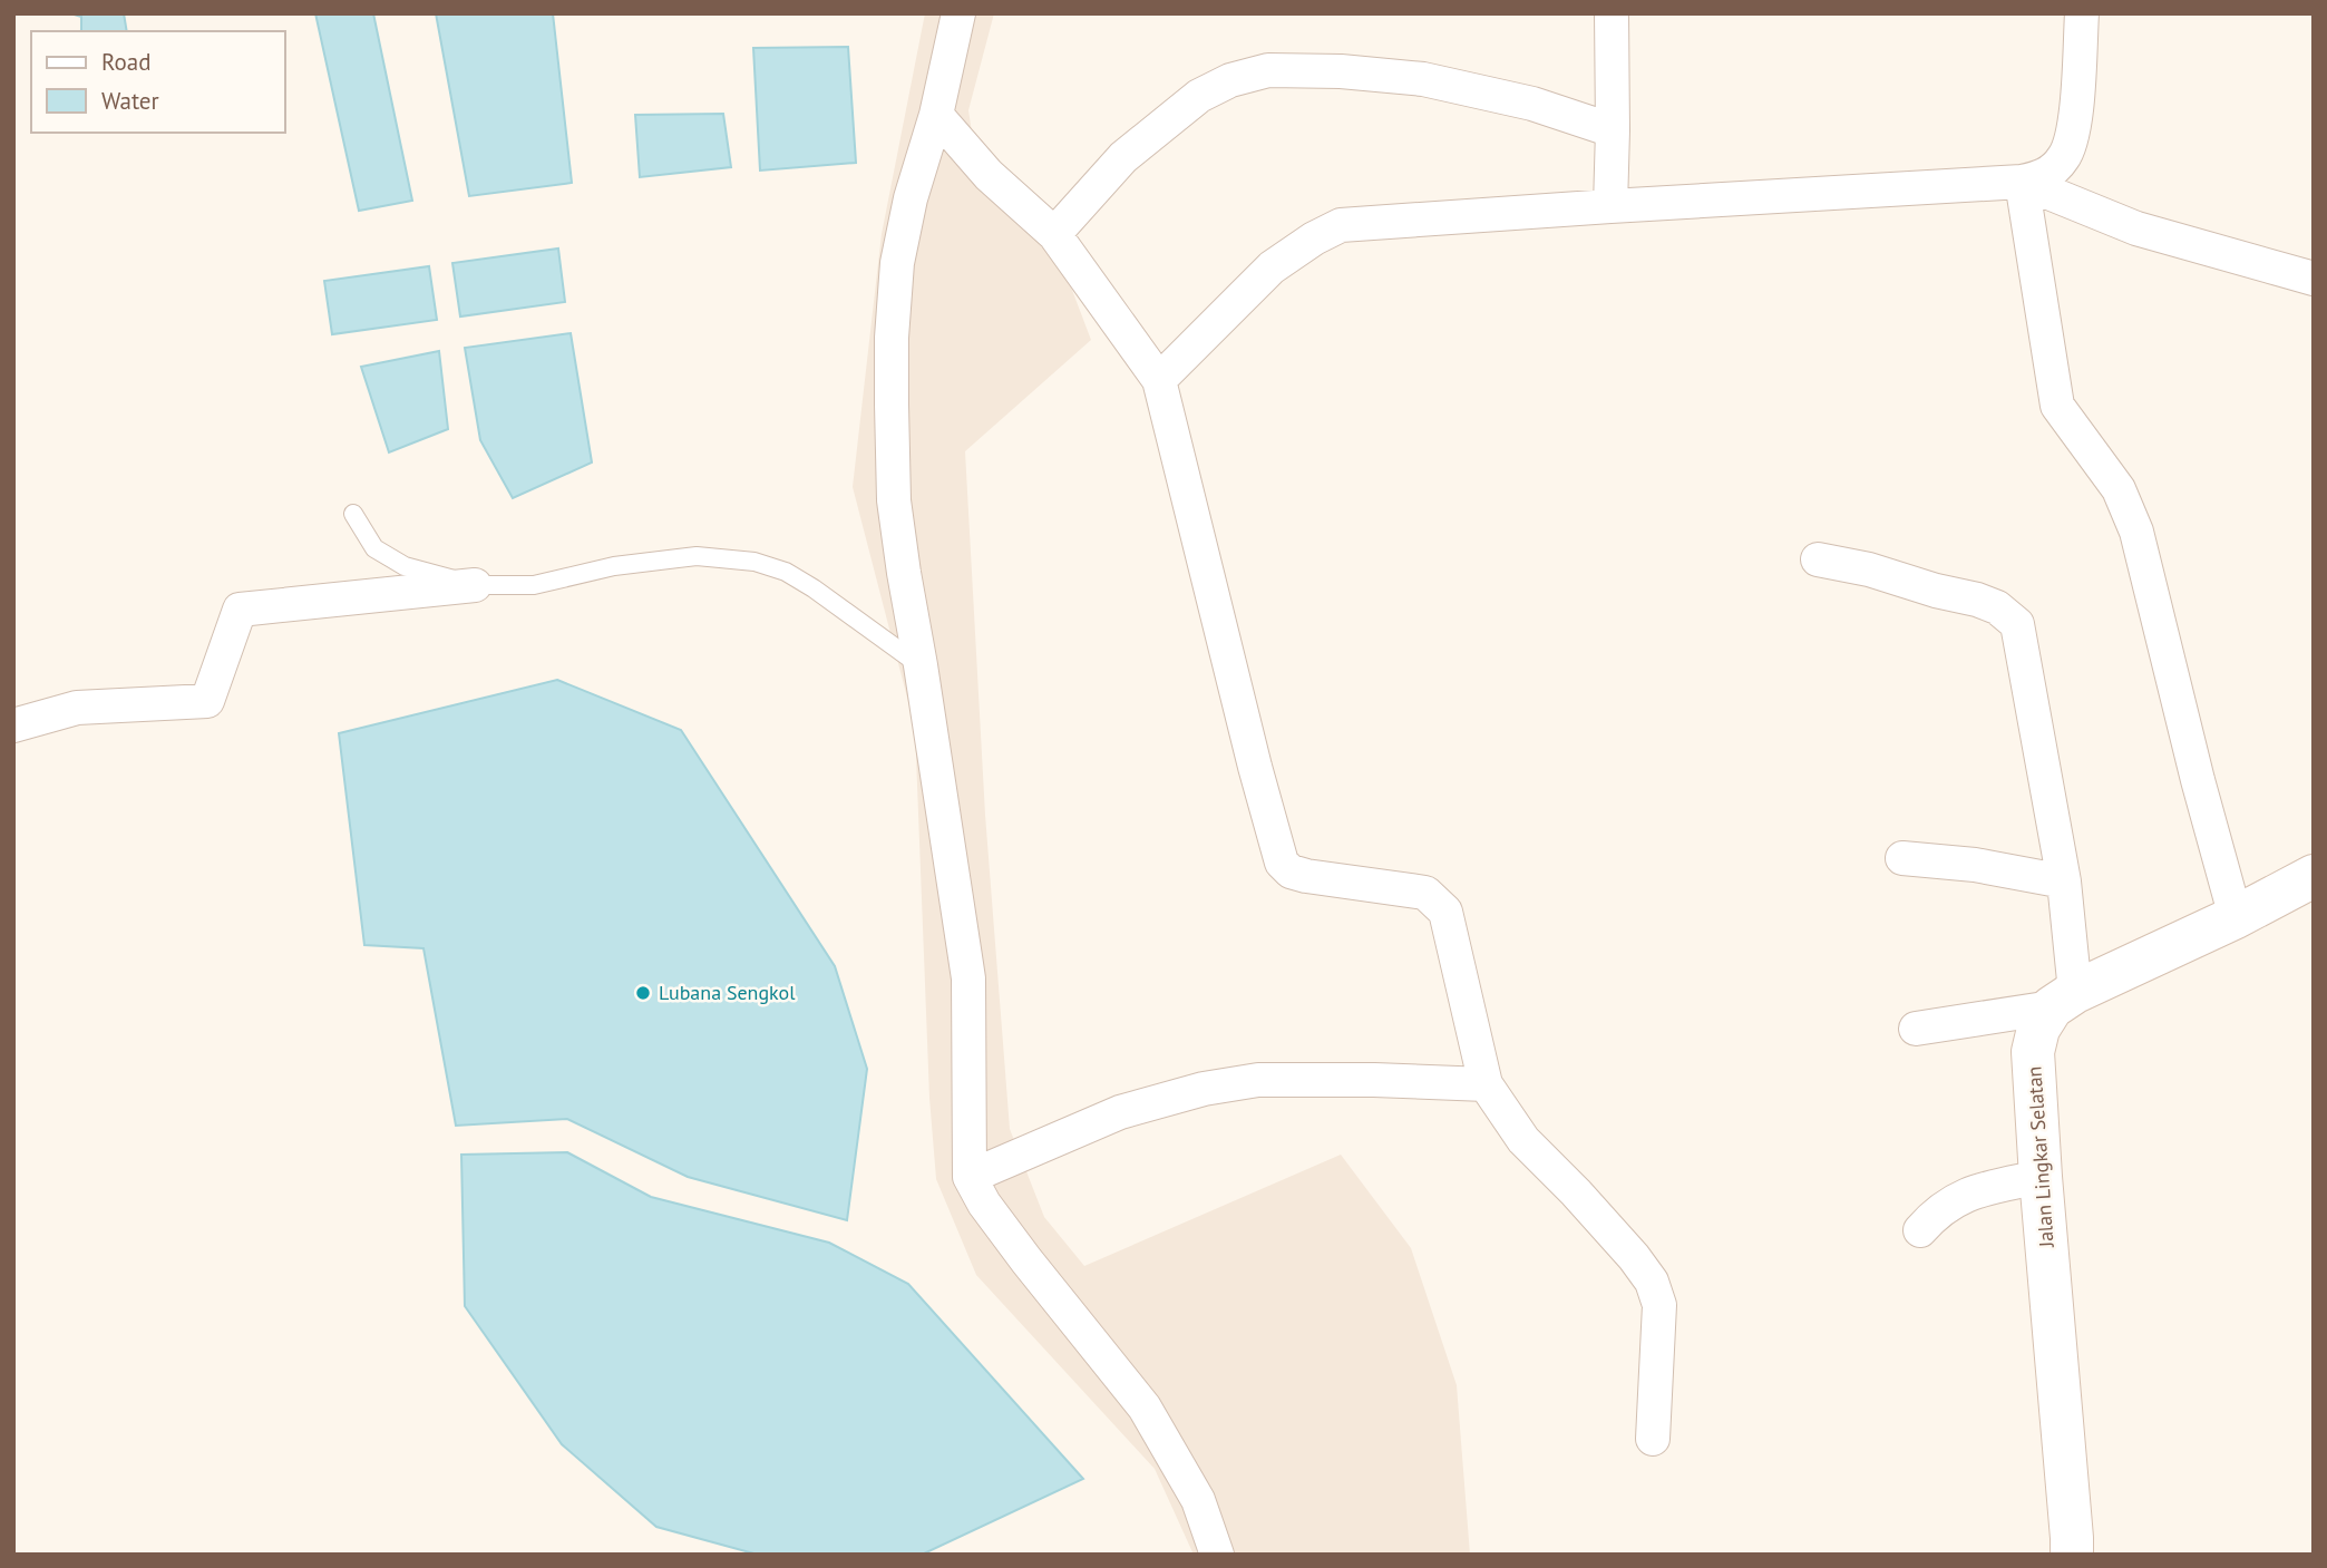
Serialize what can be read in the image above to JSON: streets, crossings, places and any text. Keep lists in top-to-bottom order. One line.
{"streets":{"main road":["Jalan Lingkar Selatan"]},"places":["Lubana Sengkol"],"legend":["Road","Water"]}
